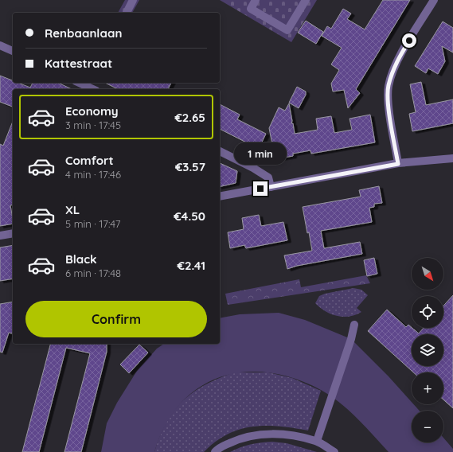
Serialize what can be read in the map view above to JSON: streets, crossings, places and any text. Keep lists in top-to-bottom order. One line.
{"north":"bottom right","page":{"banner":["Renbaanlaan","Kattestraat"],"list":[{"name":"Economy","note":"3 min · 17:45","value":"€2.65"},{"name":"Comfort","note":"4 min · 17:46","value":"€3.57"},{"name":"XL","note":"5 min · 17:47","value":"€4.50"},{"name":"Black","note":"6 min · 17:48","value":"€2.41"}],"bubble":"1 min","map_buttons":["+","−"],"buttons":"Confirm"}}
